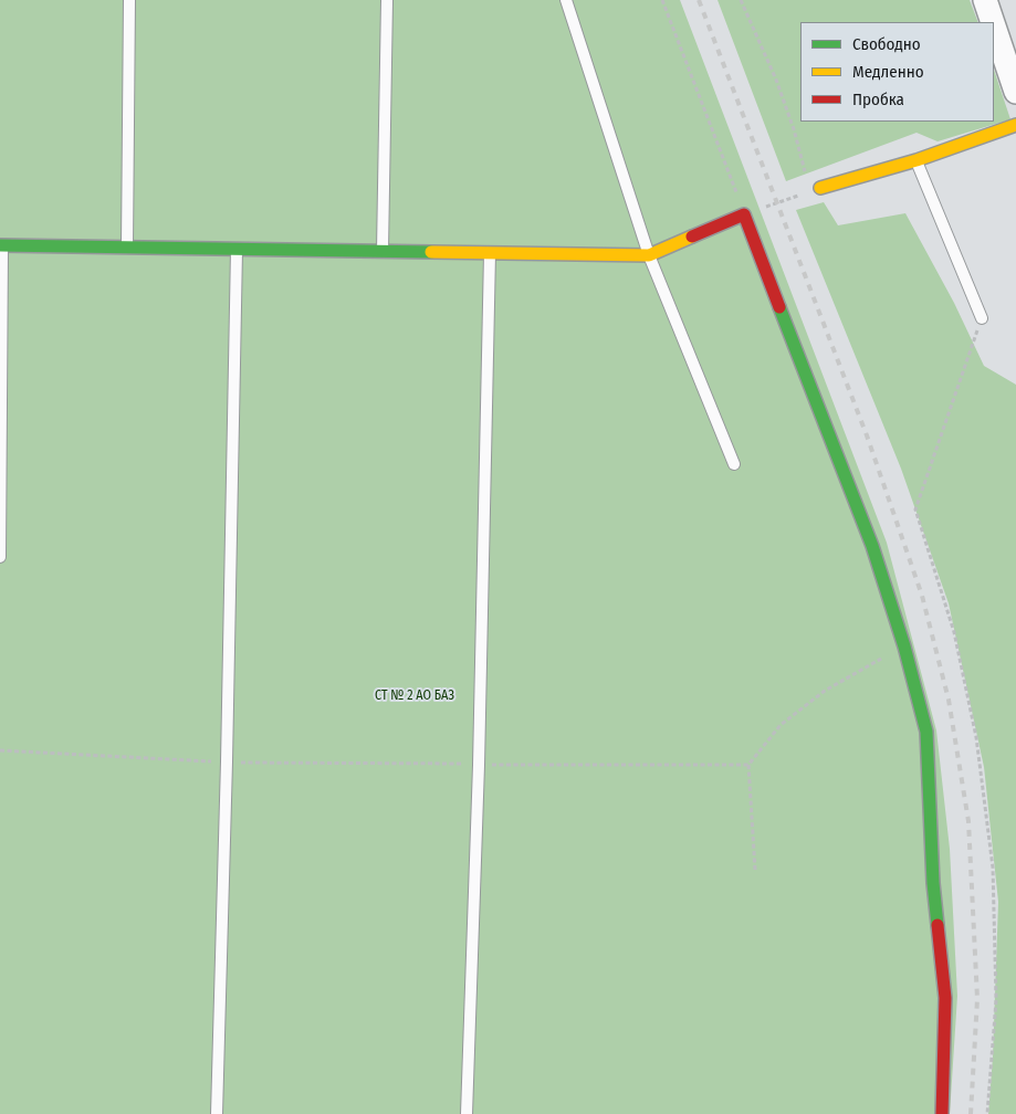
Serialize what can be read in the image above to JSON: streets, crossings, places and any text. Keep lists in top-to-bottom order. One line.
{"parks":["СТ № 2 АО БАЗ"],"legend":["Свободно","Медленно","Пробка"]}
